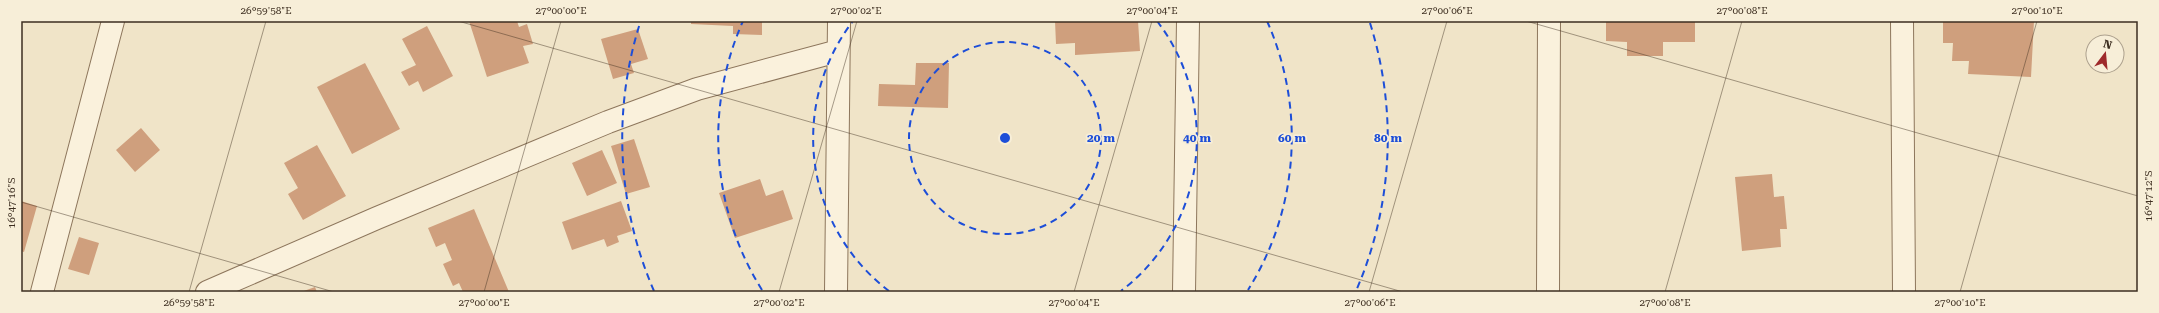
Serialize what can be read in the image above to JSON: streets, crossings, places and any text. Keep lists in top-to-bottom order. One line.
{"north":"top","coordinates":["26°59'58\"E","27°00'00\"E","27°00'02\"E","27°00'04\"E","27°00'06\"E","27°00'08\"E","27°00'10\"E","16°47'12\"S","16°47'16\"S"],"rings":["20 m","40 m","60 m","80 m"]}
